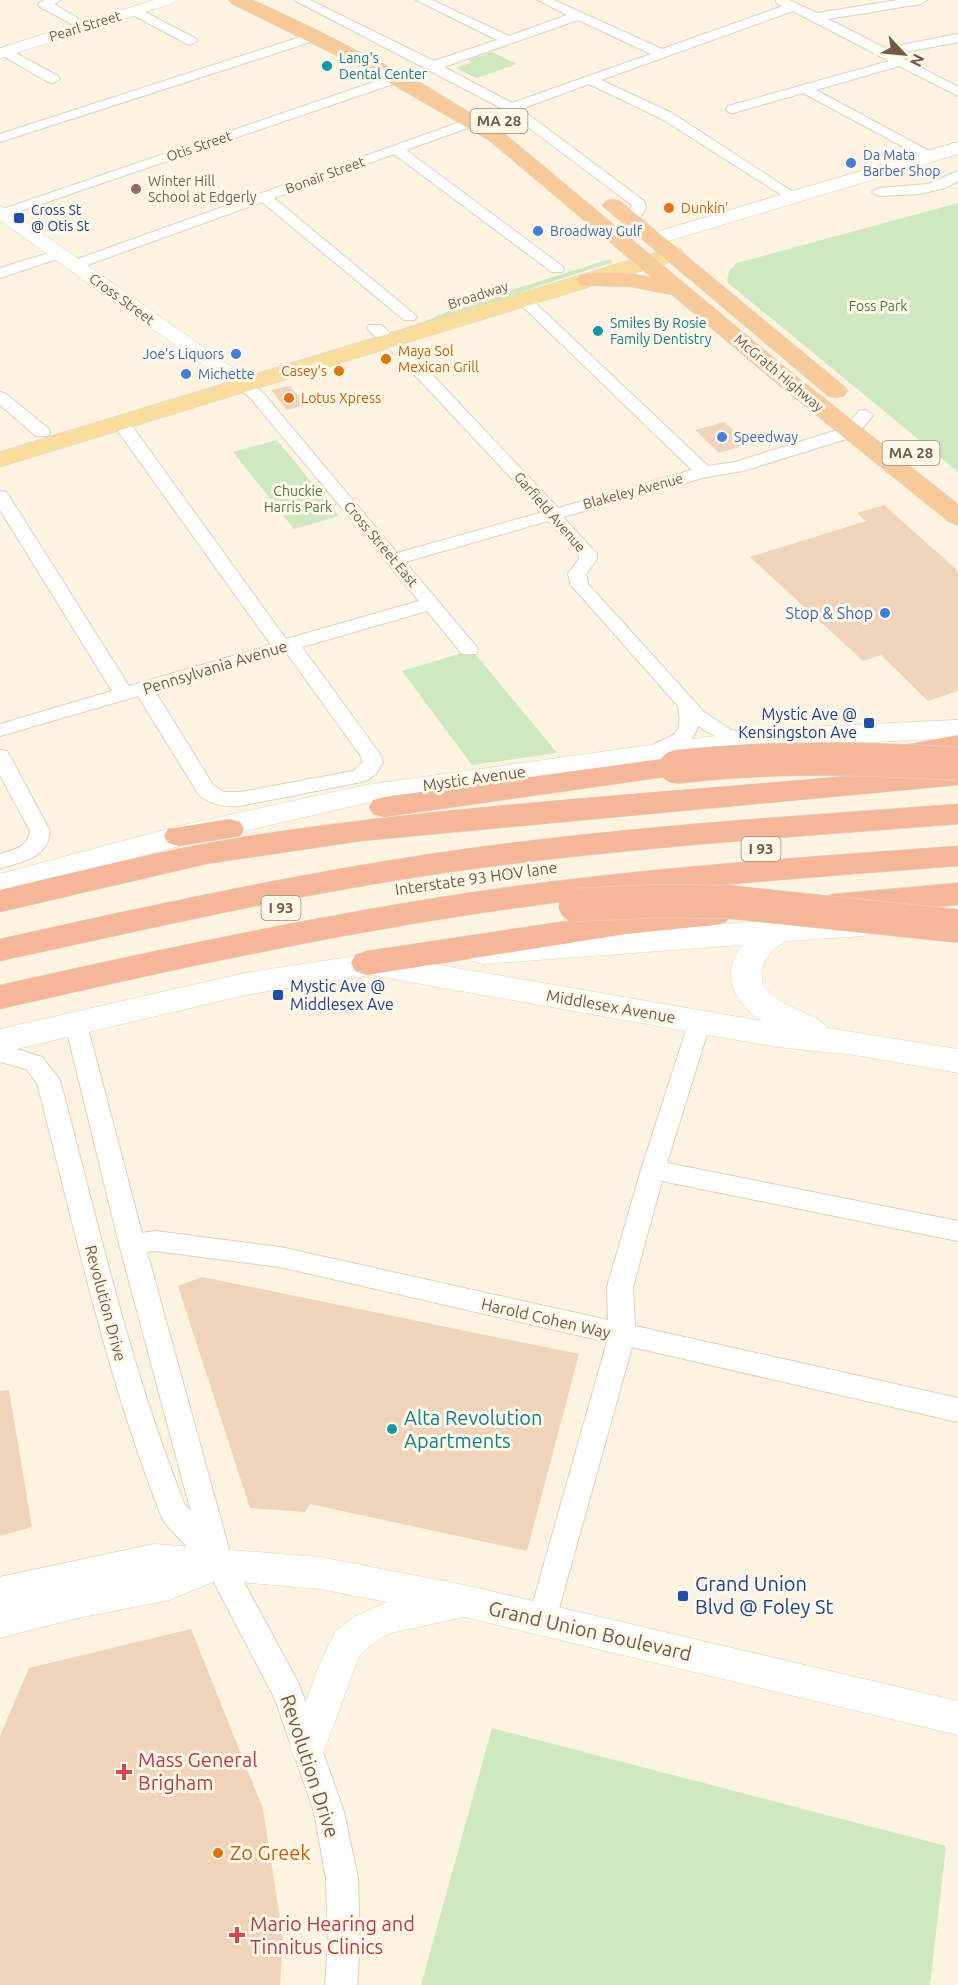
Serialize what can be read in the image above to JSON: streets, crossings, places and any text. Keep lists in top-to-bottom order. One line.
{"streets":{"highway":["MA 28","McGrath Highway","I 93","Interstate 93 HOV lane"],"main road":["Broadway","Middlesex Avenue"],"street":["Pearl Street","Otis Street","Bonair Street","Cross Street","Blakeley Avenue","Garfield Avenue","Cross Street East","Pennsylvania Avenue","Revolution Drive","Harold Cohen Way","Grand Union Boulevard"]},"crossings":[["Otis Street","Cross Street"],["Otis Street","McGrath Highway"],["Bonair Street","Cross Street"],["Bonair Street","McGrath Highway"],["Broadway","Cross Street"],["Broadway","McGrath Highway"],["Broadway","Garfield Avenue"],["Broadway","Cross Street East"],["Cross Street","Cross Street East"],["McGrath Highway","Blakeley Avenue"],["Blakeley Avenue","Garfield Avenue"],["Blakeley Avenue","Cross Street East"],["Cross Street East","Pennsylvania Avenue"],["I 93","Interstate 93 HOV lane"],["Revolution Drive","Harold Cohen Way"],["Revolution Drive","Grand Union Boulevard"]],"parks":["Foss Park","Chuckie Harris Park"],"places":{"other":["Lang's Dental Center","Da Mata Barber Shop","Winter Hill School at Edgerly","Dunkin'","Broadway Gulf","Smiles By Rosie Family Dentistry","Joe's Liquors","Maya Sol Mexican Grill","Casey's","Michette","Lotus Xpress","Speedway","Stop & Shop","Alta Revolution Apartments","Zo Greek"],"transit":["Cross St @ Otis St","Mystic Ave @ Kensingston Ave","Mystic Ave @ Middlesex Ave","Grand Union Blvd @ Foley St"],"health":["Mass General Brigham","Mario Hearing and Tinnitus Clinics"]},"north":"bottom right"}
